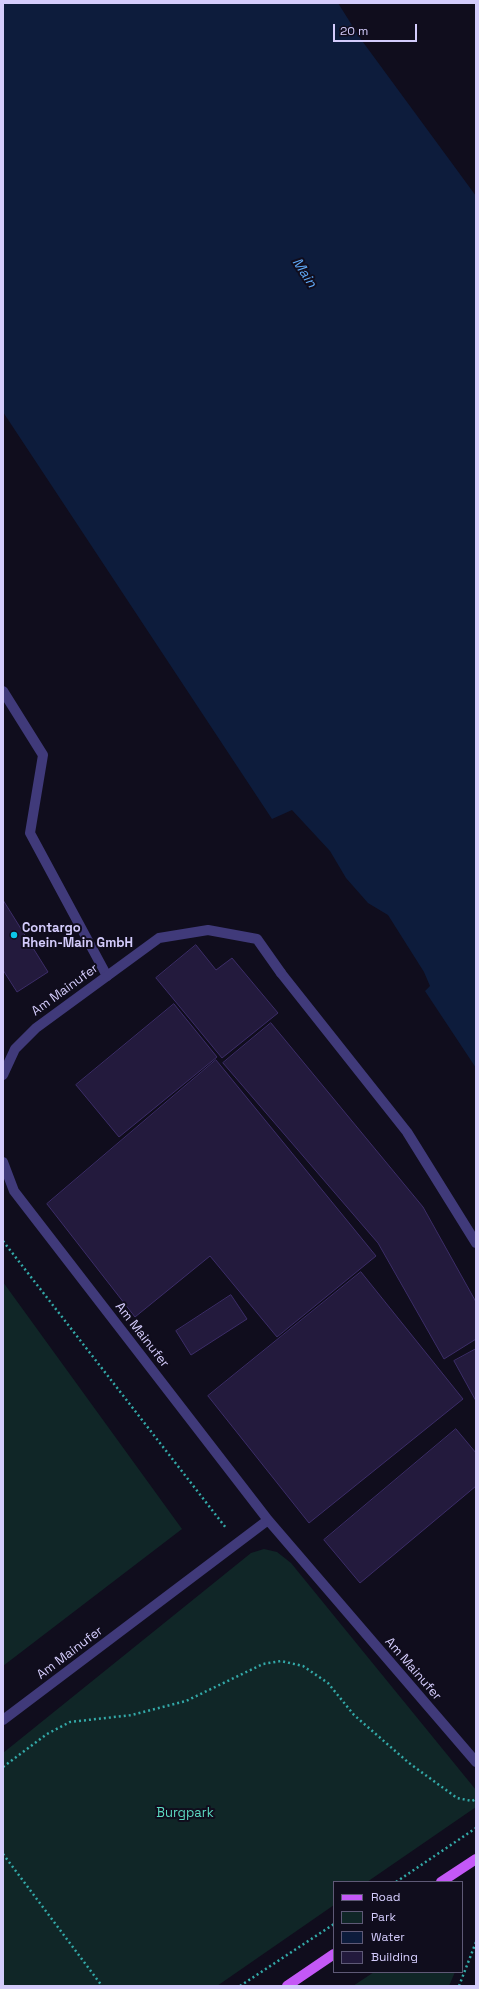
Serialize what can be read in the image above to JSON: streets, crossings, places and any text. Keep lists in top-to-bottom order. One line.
{"streets":{"street":["Am Mainufer"]},"water":["Main"],"parks":["Burgpark"],"places":["Contargo Rhein-Main GmbH"],"legend":["Road","Park","Water","Building"],"scale_bar":"20 m"}
